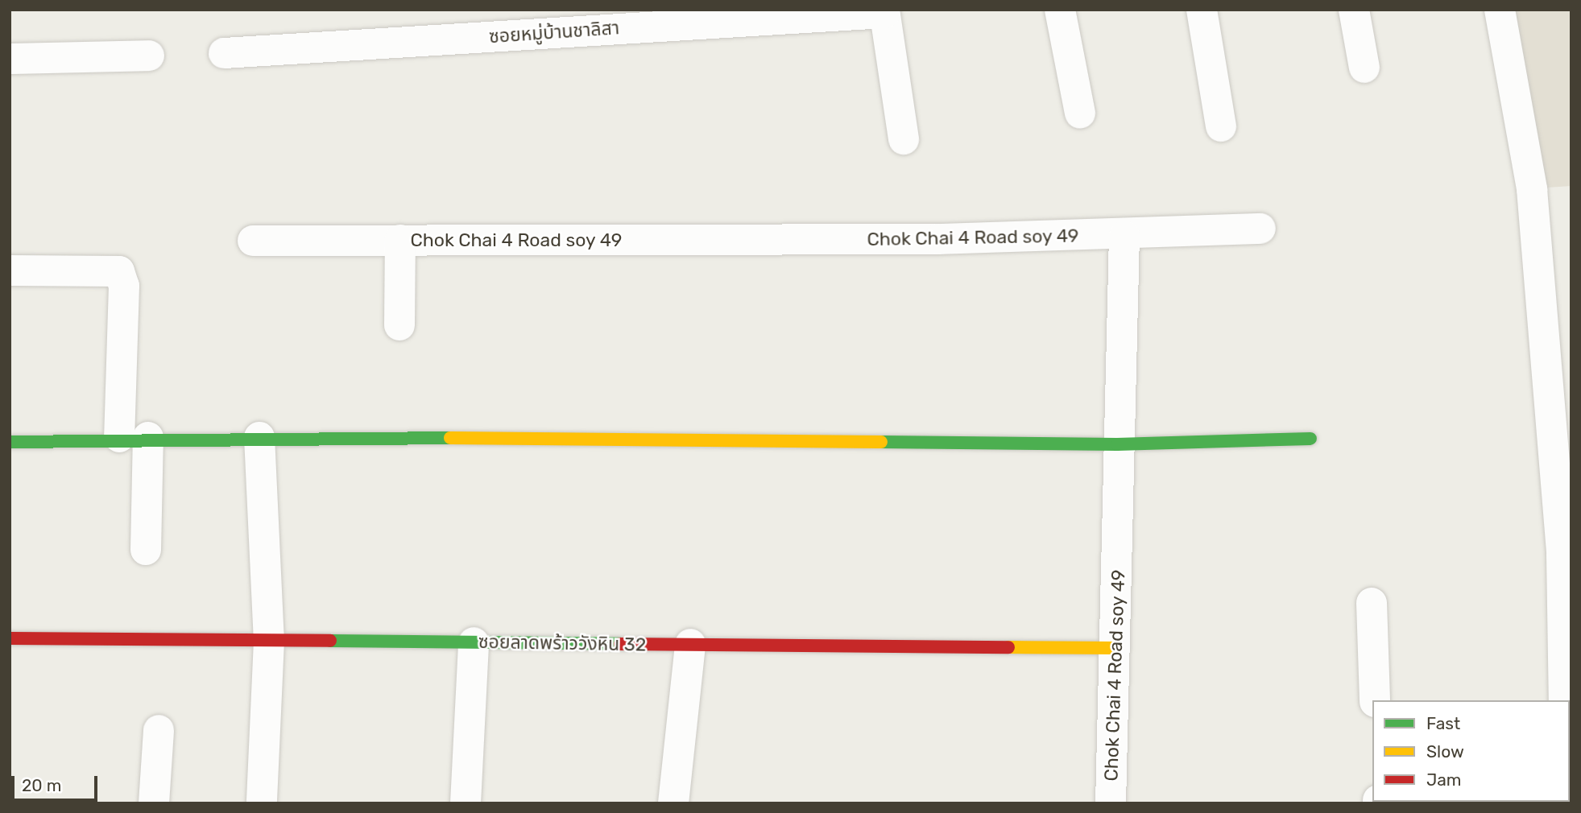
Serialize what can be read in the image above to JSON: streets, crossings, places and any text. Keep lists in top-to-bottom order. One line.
{"streets":{"street":["ซอยหมู่บ้านชาลิสา","Chok Chai 4 Road soy 49","ซอยลาดพร้าววังหิน 32"]},"crossings":[["Chok Chai 4 Road soy 49","ซอยลาดพร้าววังหิน 32"]],"legend":["Fast","Slow","Jam"],"scale_bar":"20 m"}
